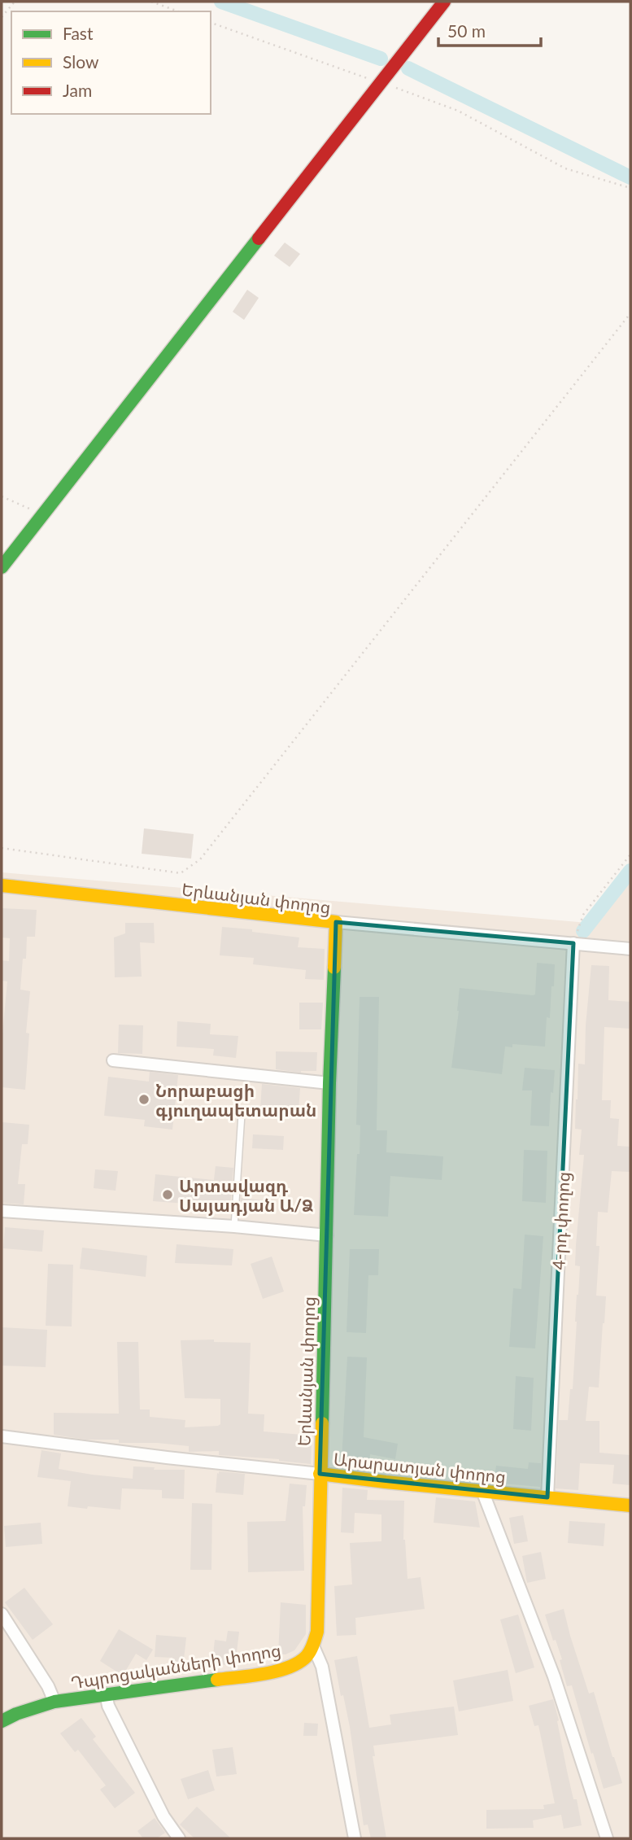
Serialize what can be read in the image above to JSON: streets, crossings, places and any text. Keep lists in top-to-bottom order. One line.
{"streets":{"main road":["Երևանյան փողոց","Արարատյան փողոց","Դպրոցականների փողոց"],"street":["4-րդ փողոց"]},"crossings":[["Երևանյան փողոց","Արարատյան փողոց"],["4-րդ փողոց","Արարատյան փողոց"]],"places":["Նորաբացի գյուղապետարան","Արտավազդ Սայադյան Ա/Ձ"],"legend":["Fast","Slow","Jam"],"scale_bar":"50 m"}
